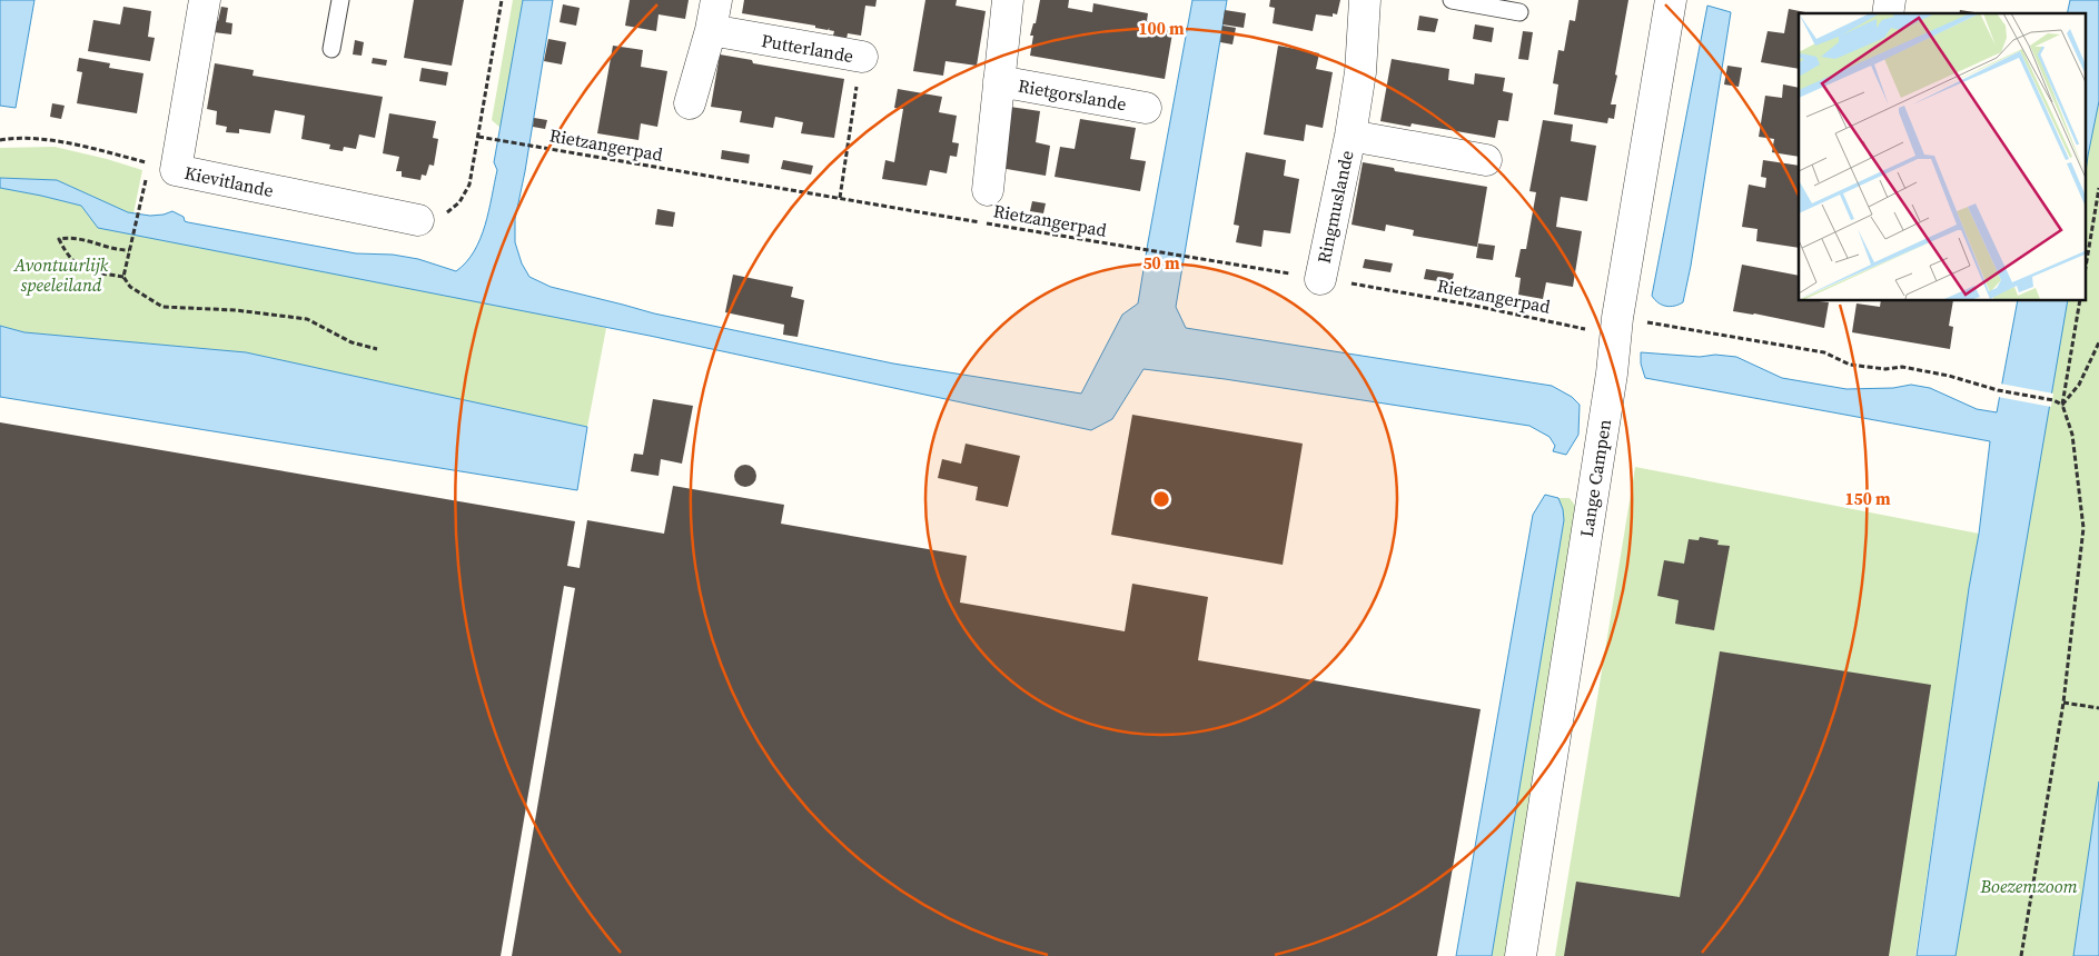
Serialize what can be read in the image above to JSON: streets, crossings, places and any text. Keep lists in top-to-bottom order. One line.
{"streets":{"street":["Putterlande","Rietgorslande","Kievitlande","Ringmuslande","Lange Campen"],"path":["Rietzangerpad"]},"crossings":[["Putterlande","Rietzangerpad"],["Rietzangerpad","Ringmuslande"],["Rietzangerpad","Lange Campen"]],"parks":["Avontuurlijk speeleiland","Boezemzoom"],"rings":["100 m","50 m","150 m"]}
